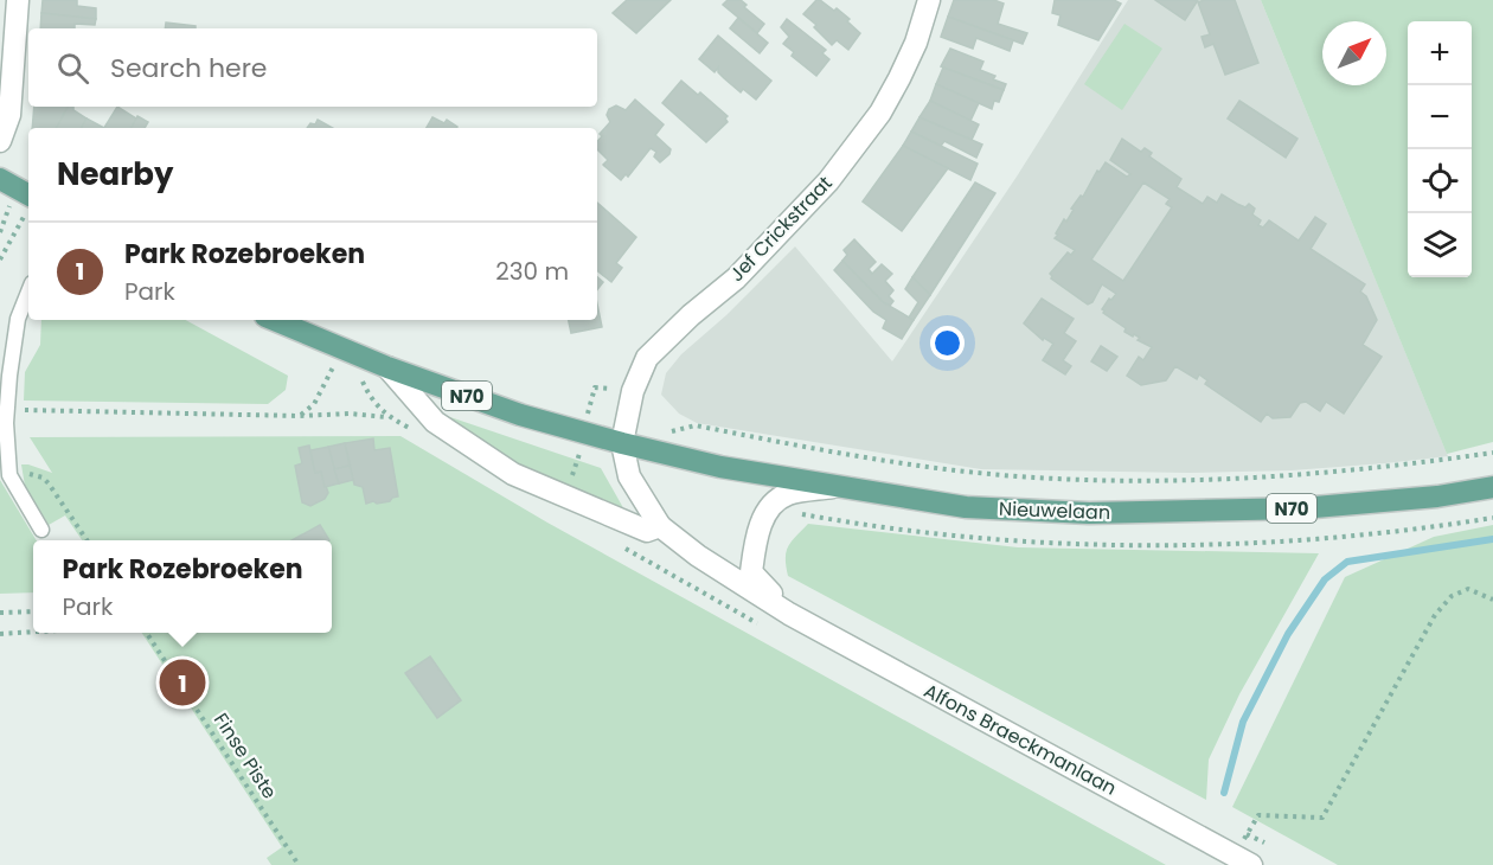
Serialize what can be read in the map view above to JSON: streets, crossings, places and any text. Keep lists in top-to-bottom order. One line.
{"streets":{"main road":["N70","Nieuwelaan"],"street":["Jef Crickstraat","Alfons Braeckmanlaan"],"path":["Finse Piste"]},"crossings":[["Jef Crickstraat","N70"],["Jef Crickstraat","Nieuwelaan"],["Jef Crickstraat","Alfons Braeckmanlaan"],["N70","Nieuwelaan"],["N70","Alfons Braeckmanlaan"],["Nieuwelaan","Alfons Braeckmanlaan"]],"north":"top right","page":{"map_buttons":["+","−"],"search":"Search here","heading":"Nearby","list":[{"mark":"1","name":"Park Rozebroeken","note":"Park","value":"230 m"}],"popup":["Park Rozebroeken","Park"],"pins":"1"}}
